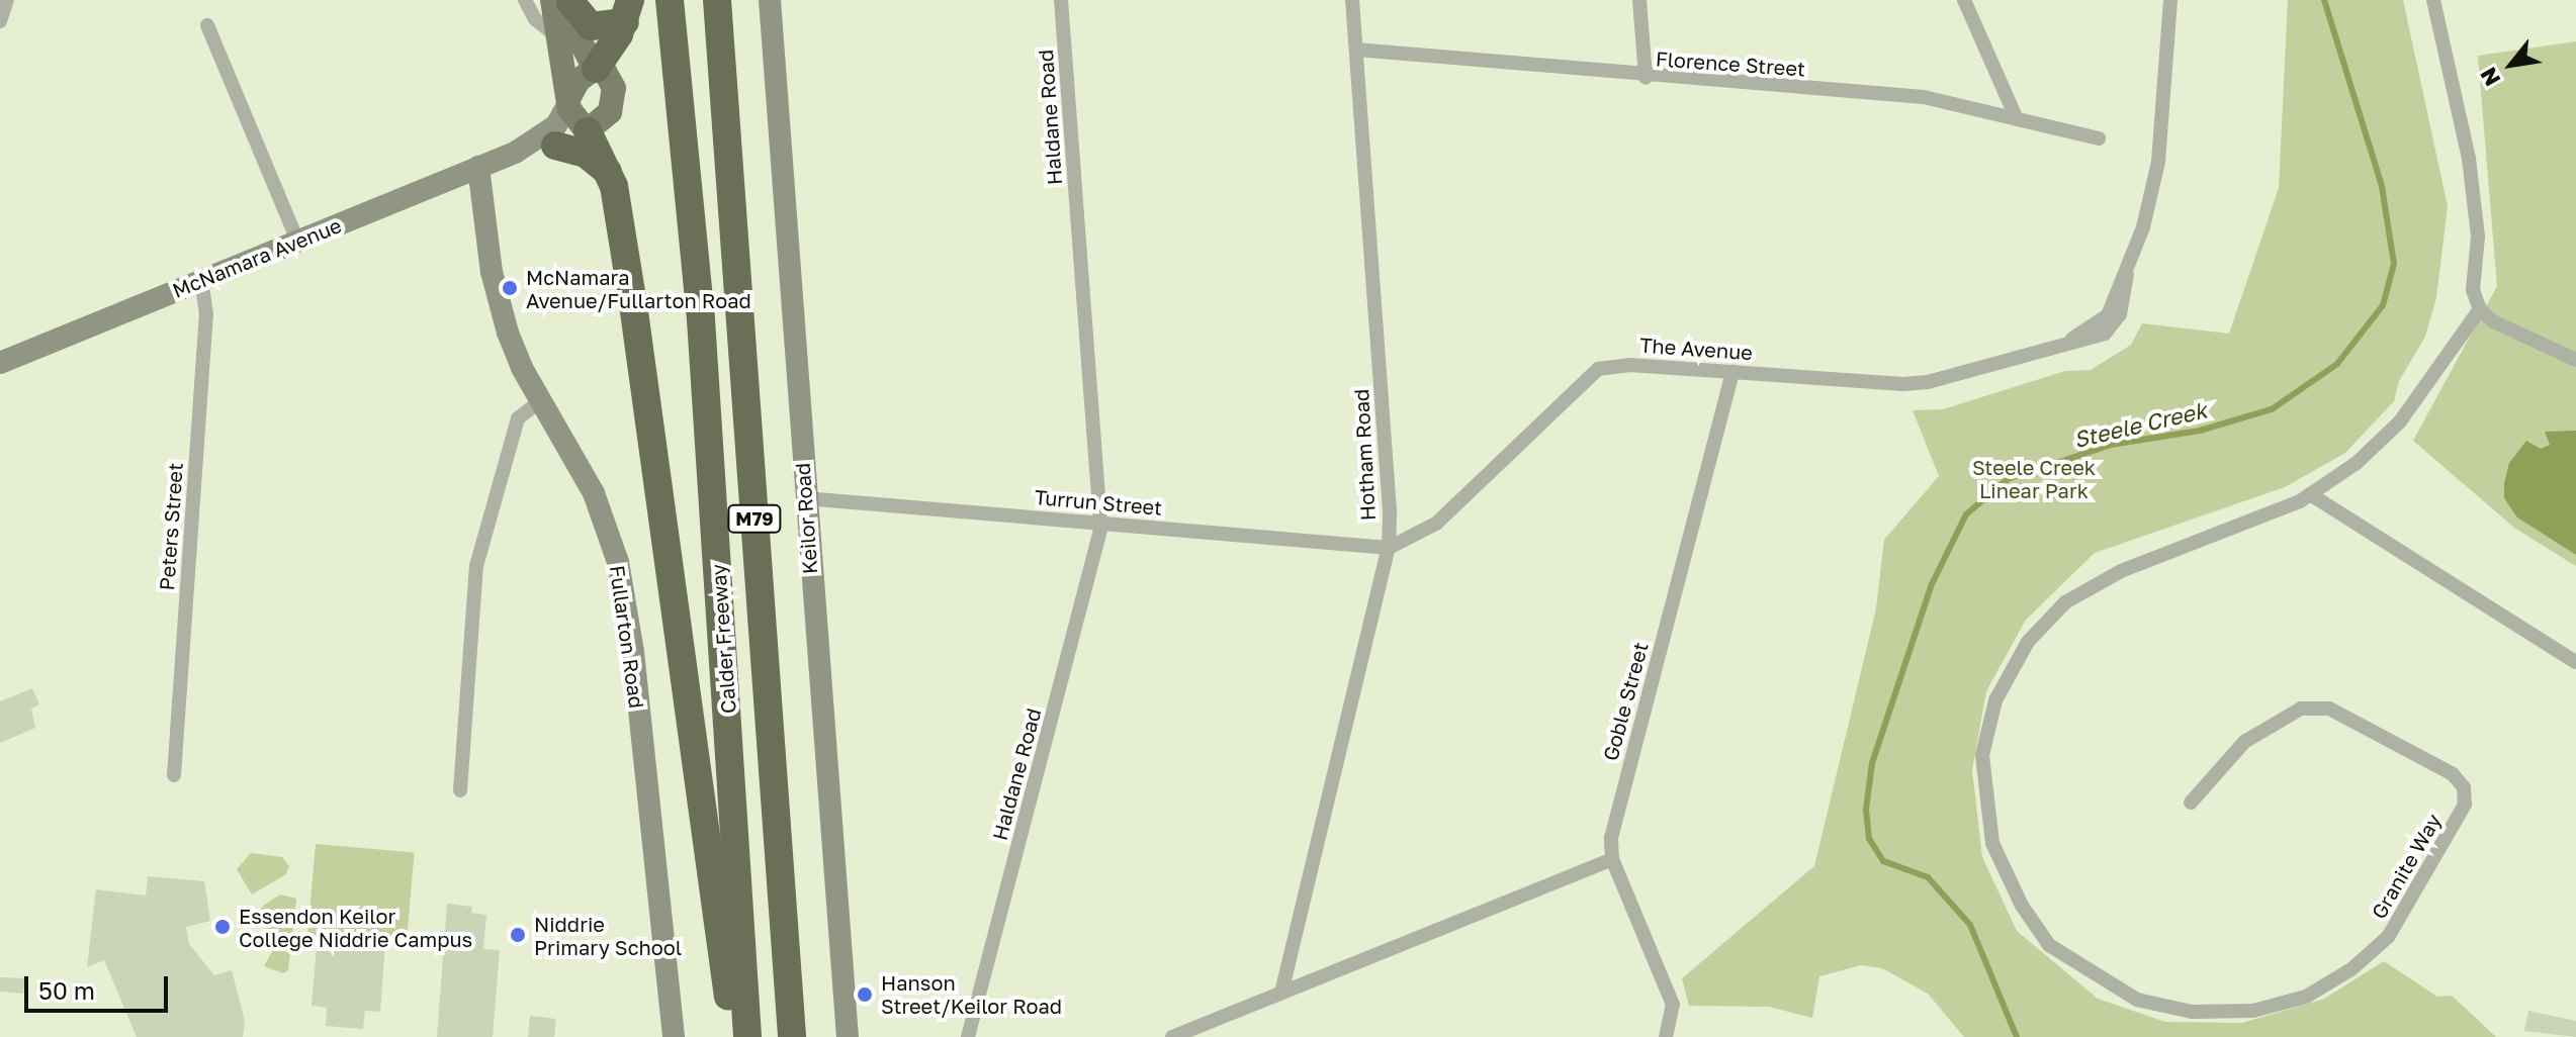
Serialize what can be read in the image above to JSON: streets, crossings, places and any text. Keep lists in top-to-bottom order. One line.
{"streets":{"highway":["M79","Calder Freeway"],"main road":["McNamara Avenue","Keilor Road","Fullarton Road"],"street":["Florence Street","Haldane Road","The Avenue","Hotham Road","Turrun Street","Peters Street","Goble Street","Granite Way"]},"crossings":[["Florence Street","Hotham Road"],["Haldane Road","Turrun Street"],["McNamara Avenue","Peters Street"],["McNamara Avenue","Fullarton Road"],["The Avenue","Hotham Road"],["The Avenue","Turrun Street"],["The Avenue","Goble Street"],["Hotham Road","Turrun Street"],["Turrun Street","Keilor Road"]],"water":["Steele Creek"],"parks":["Steele Creek Linear Park"],"places":["McNamara Avenue/Fullarton Road","Essendon Keilor College Niddrie Campus","Niddrie Primary School","Hanson Street/Keilor Road"],"scale_bar":"50 m","north":"bottom left"}
